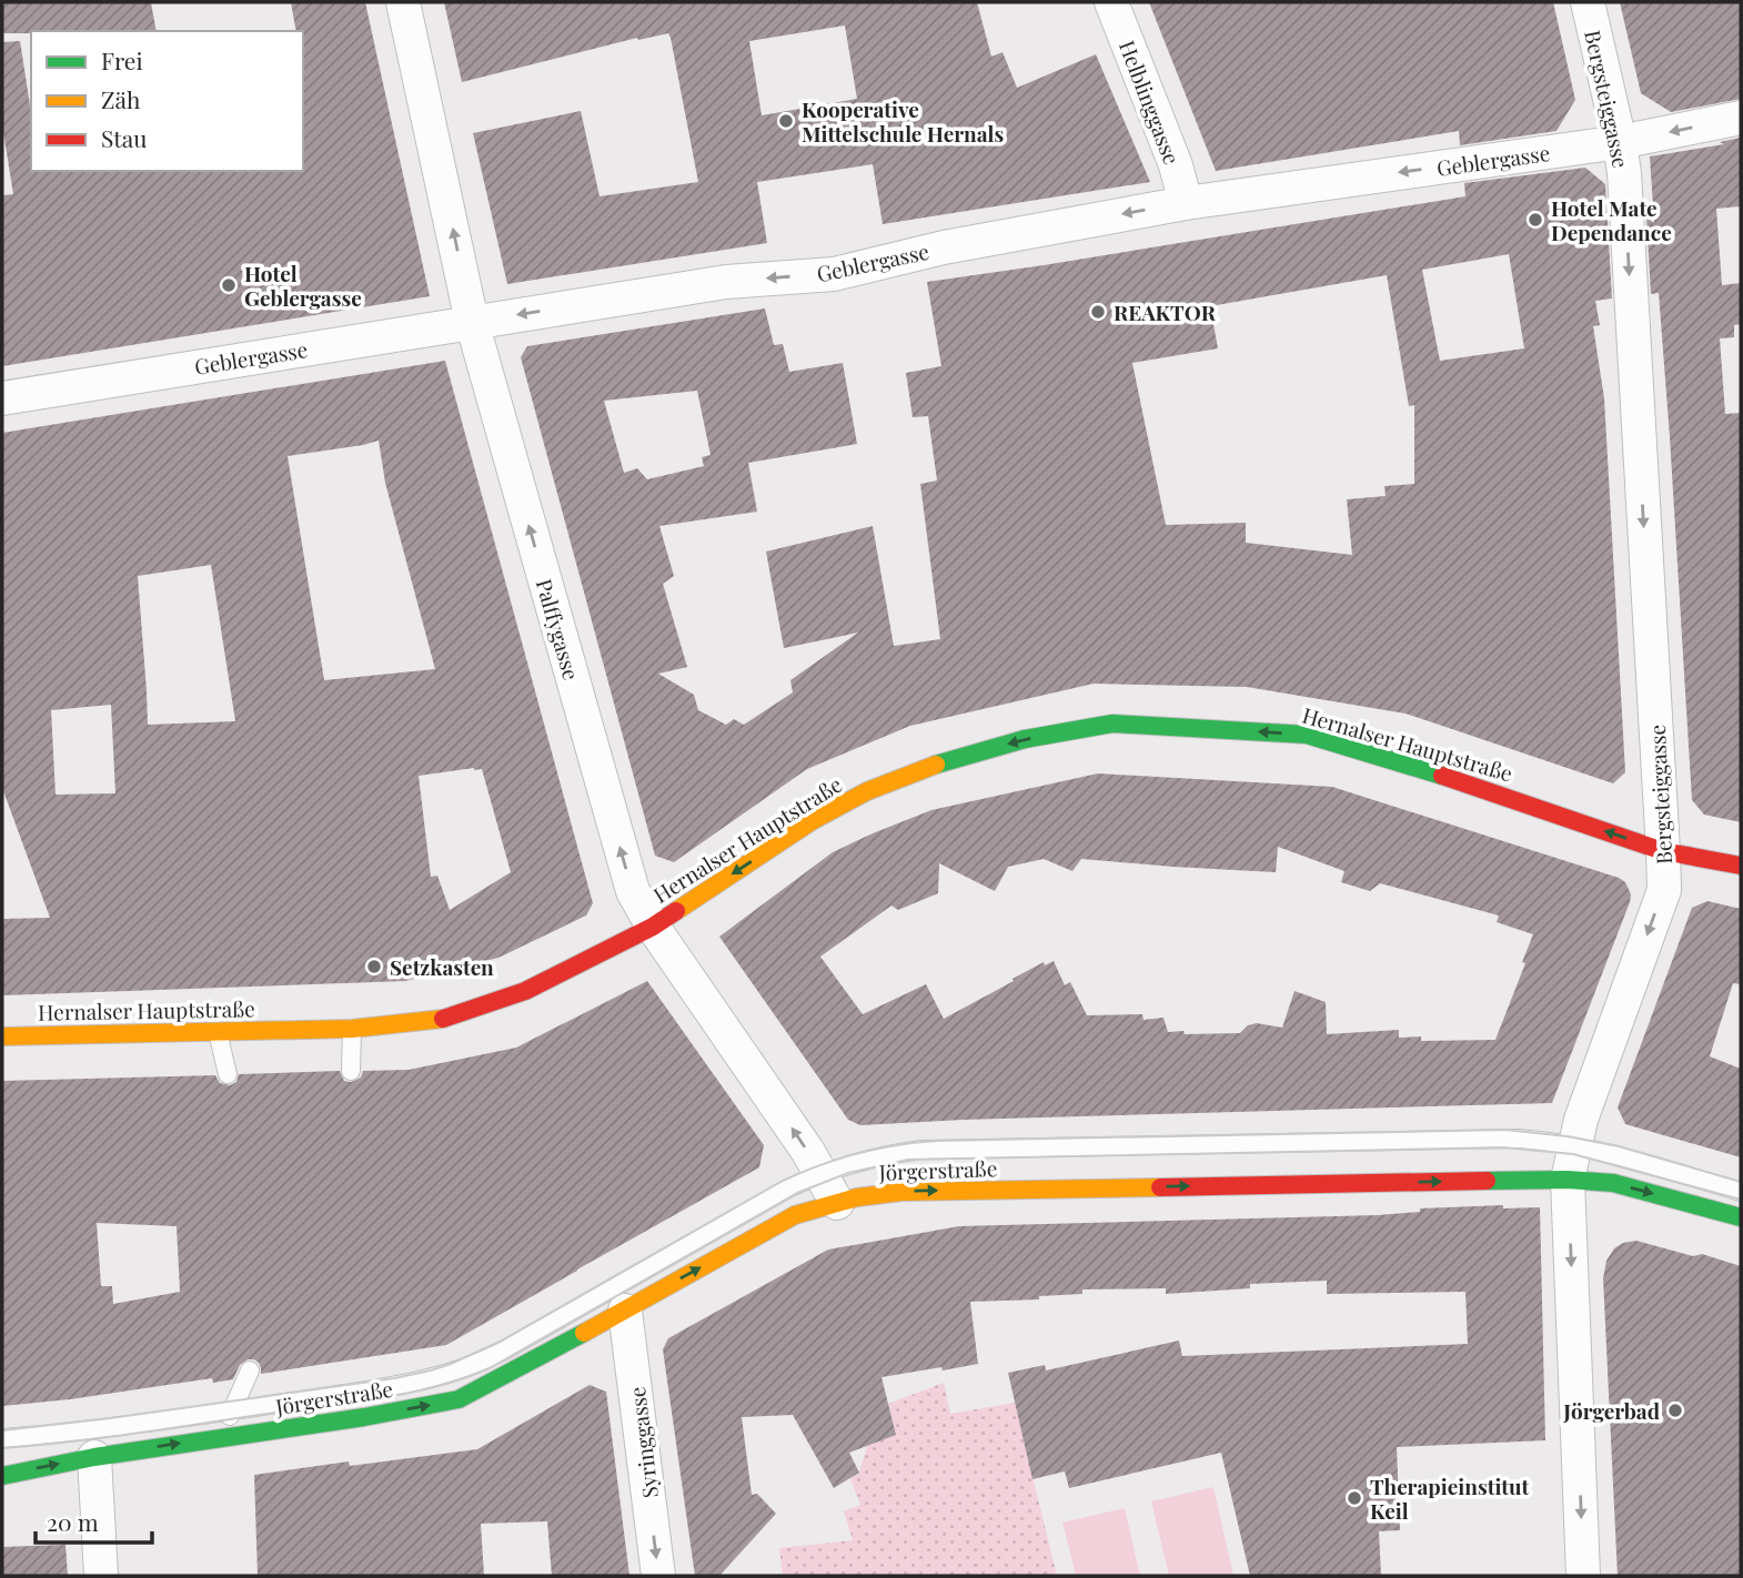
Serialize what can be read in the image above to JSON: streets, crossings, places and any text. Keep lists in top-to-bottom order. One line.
{"streets":{"main road":["Hernalser Hauptstraße","Jörgerstraße"],"street":["Bergsteiggasse","Helblinggasse","Geblergasse","Palffygasse","Syringgasse"]},"crossings":[["Bergsteiggasse","Geblergasse"],["Bergsteiggasse","Hernalser Hauptstraße"],["Bergsteiggasse","Jörgerstraße"],["Helblinggasse","Geblergasse"],["Geblergasse","Palffygasse"],["Palffygasse","Hernalser Hauptstraße"],["Palffygasse","Jörgerstraße"],["Jörgerstraße","Syringgasse"]],"one_way":["Bergsteiggasse","Geblergasse","Palffygasse","Hernalser Hauptstraße","Jörgerstraße","Syringgasse"],"places":["Kooperative Mittelschule Hernals","Hotel Mate Dependance","Hotel Geblergasse","REAKTOR","Setzkasten","Jörgerbad","Therapieinstitut Keil"],"legend":["Frei","Zäh","Stau"],"scale_bar":"20 m"}
